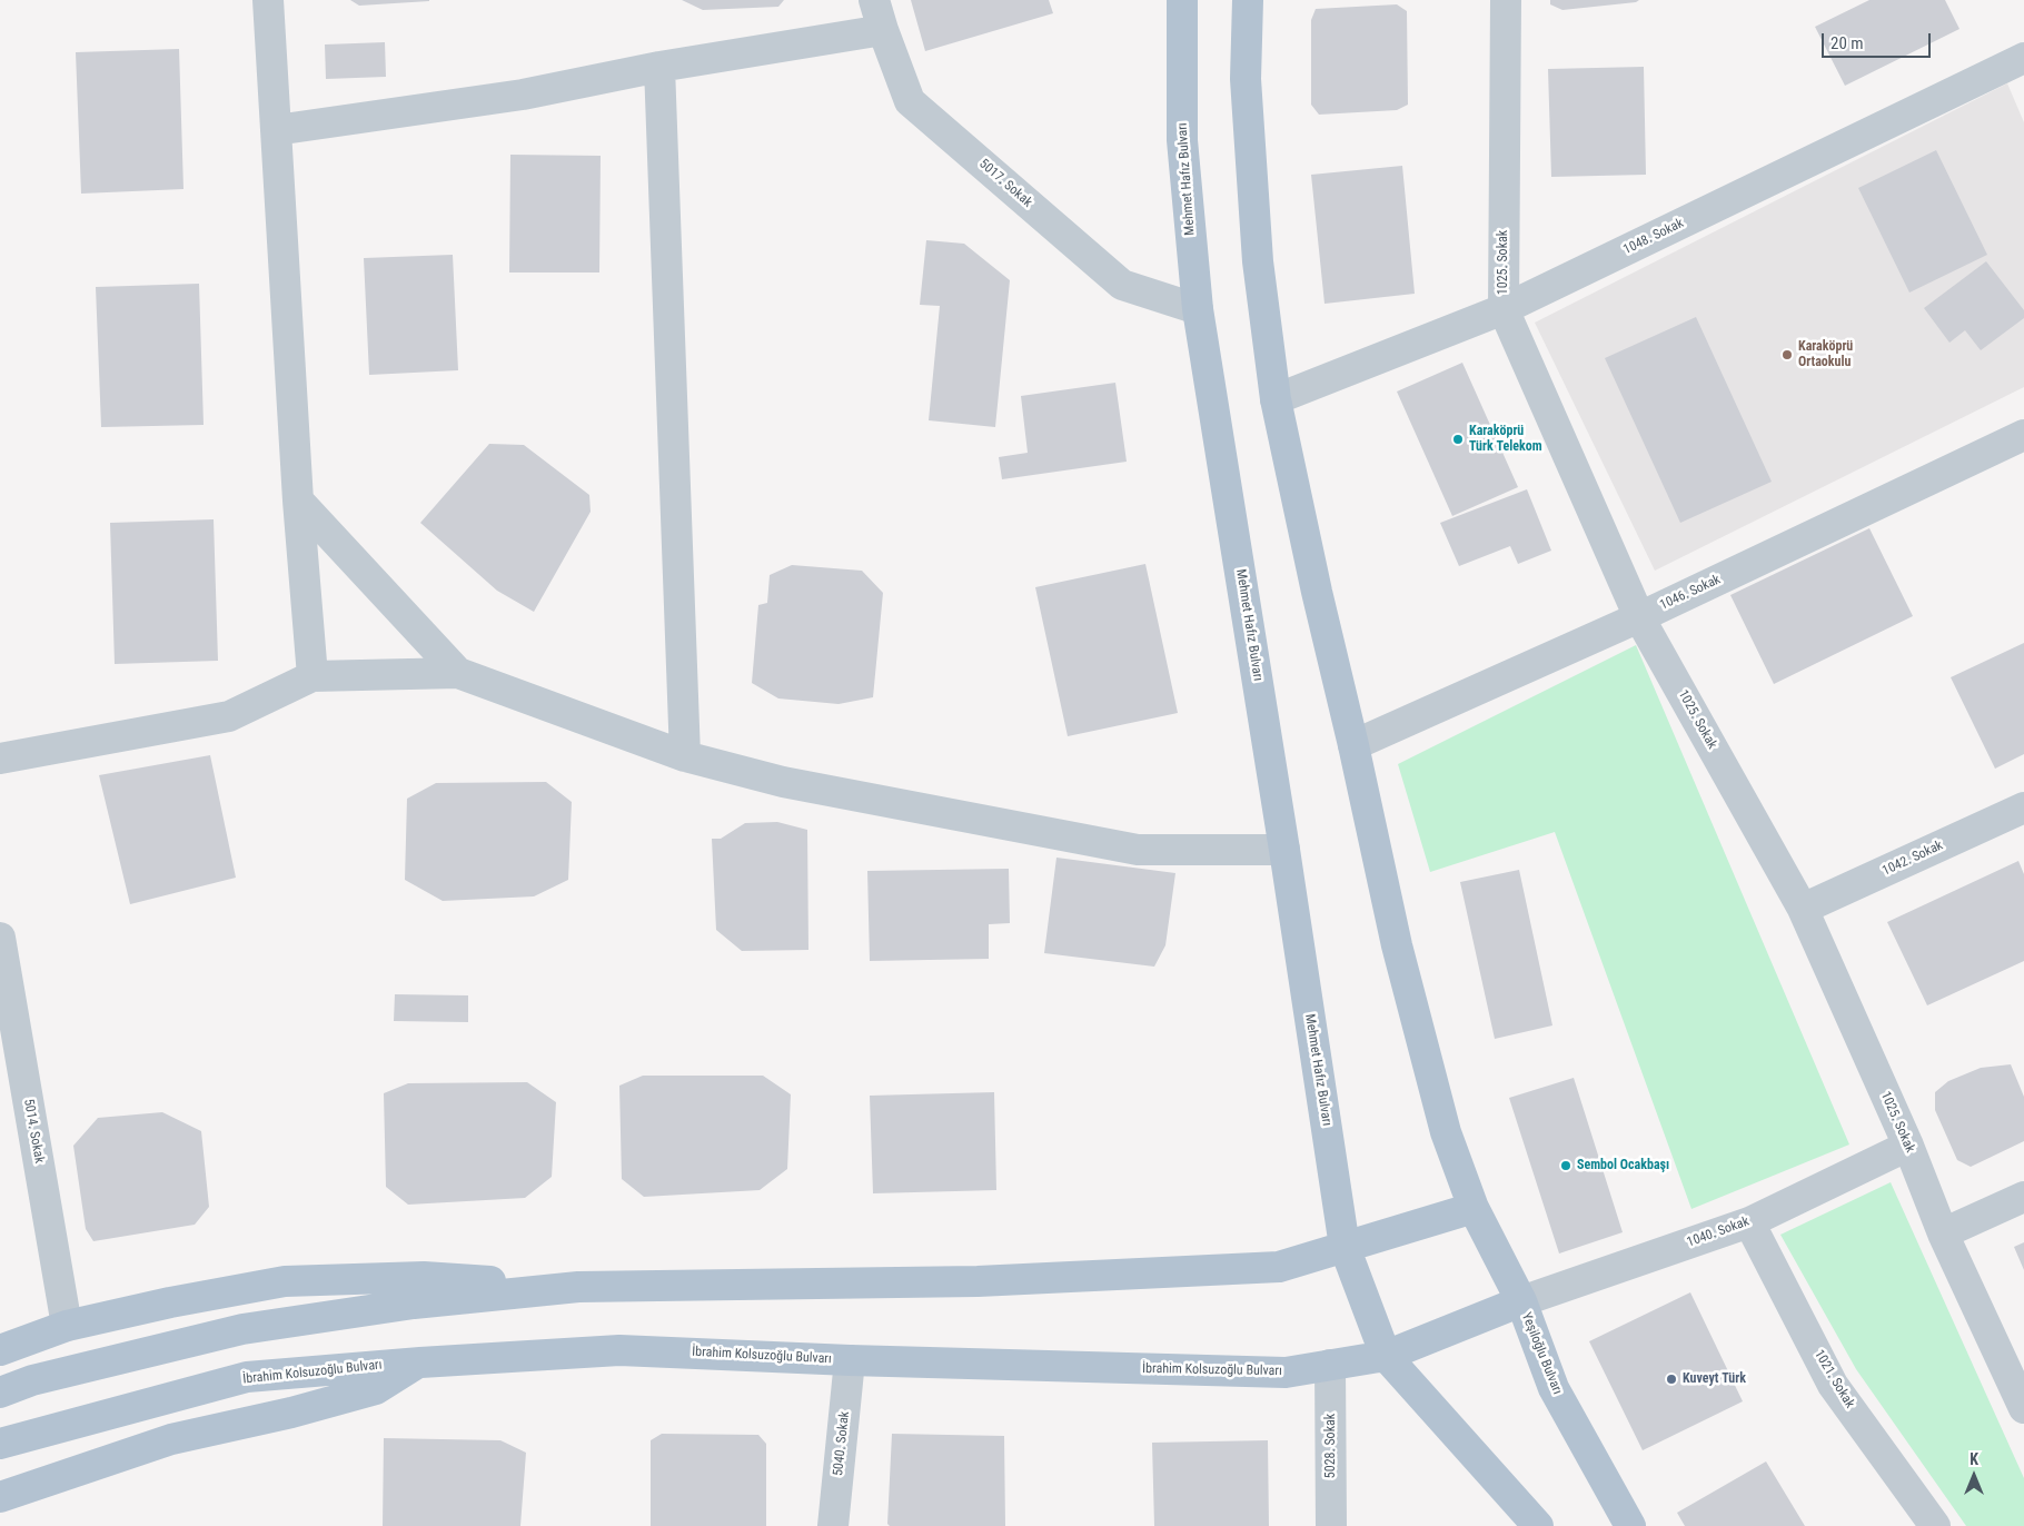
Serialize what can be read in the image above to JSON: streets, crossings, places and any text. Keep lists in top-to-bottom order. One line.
{"streets":{"main road":["Mehmet Hafız Bulvarı","Yeşiloğlu Bulvarı","İbrahim Kolsuzoğlu Bulvarı"],"street":["5017. Sokak","1048. Sokak","1025. Sokak","1046. Sokak","1042. Sokak","5014. Sokak","1040. Sokak","1021. Sokak","5040. Sokak","5028. Sokak"]},"crossings":[["Mehmet Hafız Bulvarı","5017. Sokak"],["1048. Sokak","1025. Sokak"],["1025. Sokak","1046. Sokak"],["1025. Sokak","1042. Sokak"],["1025. Sokak","1040. Sokak"],["1040. Sokak","Yeşiloğlu Bulvarı"],["1040. Sokak","İbrahim Kolsuzoğlu Bulvarı"],["1040. Sokak","1021. Sokak"],["Yeşiloğlu Bulvarı","İbrahim Kolsuzoğlu Bulvarı"],["İbrahim Kolsuzoğlu Bulvarı","5040. Sokak"],["İbrahim Kolsuzoğlu Bulvarı","5028. Sokak"]],"places":["Karaköprü Ortaokulu","Karaköprü Türk Telekom","Sembol Ocakbaşı","Kuveyt Türk"],"scale_bar":"20 m","north":"top"}
